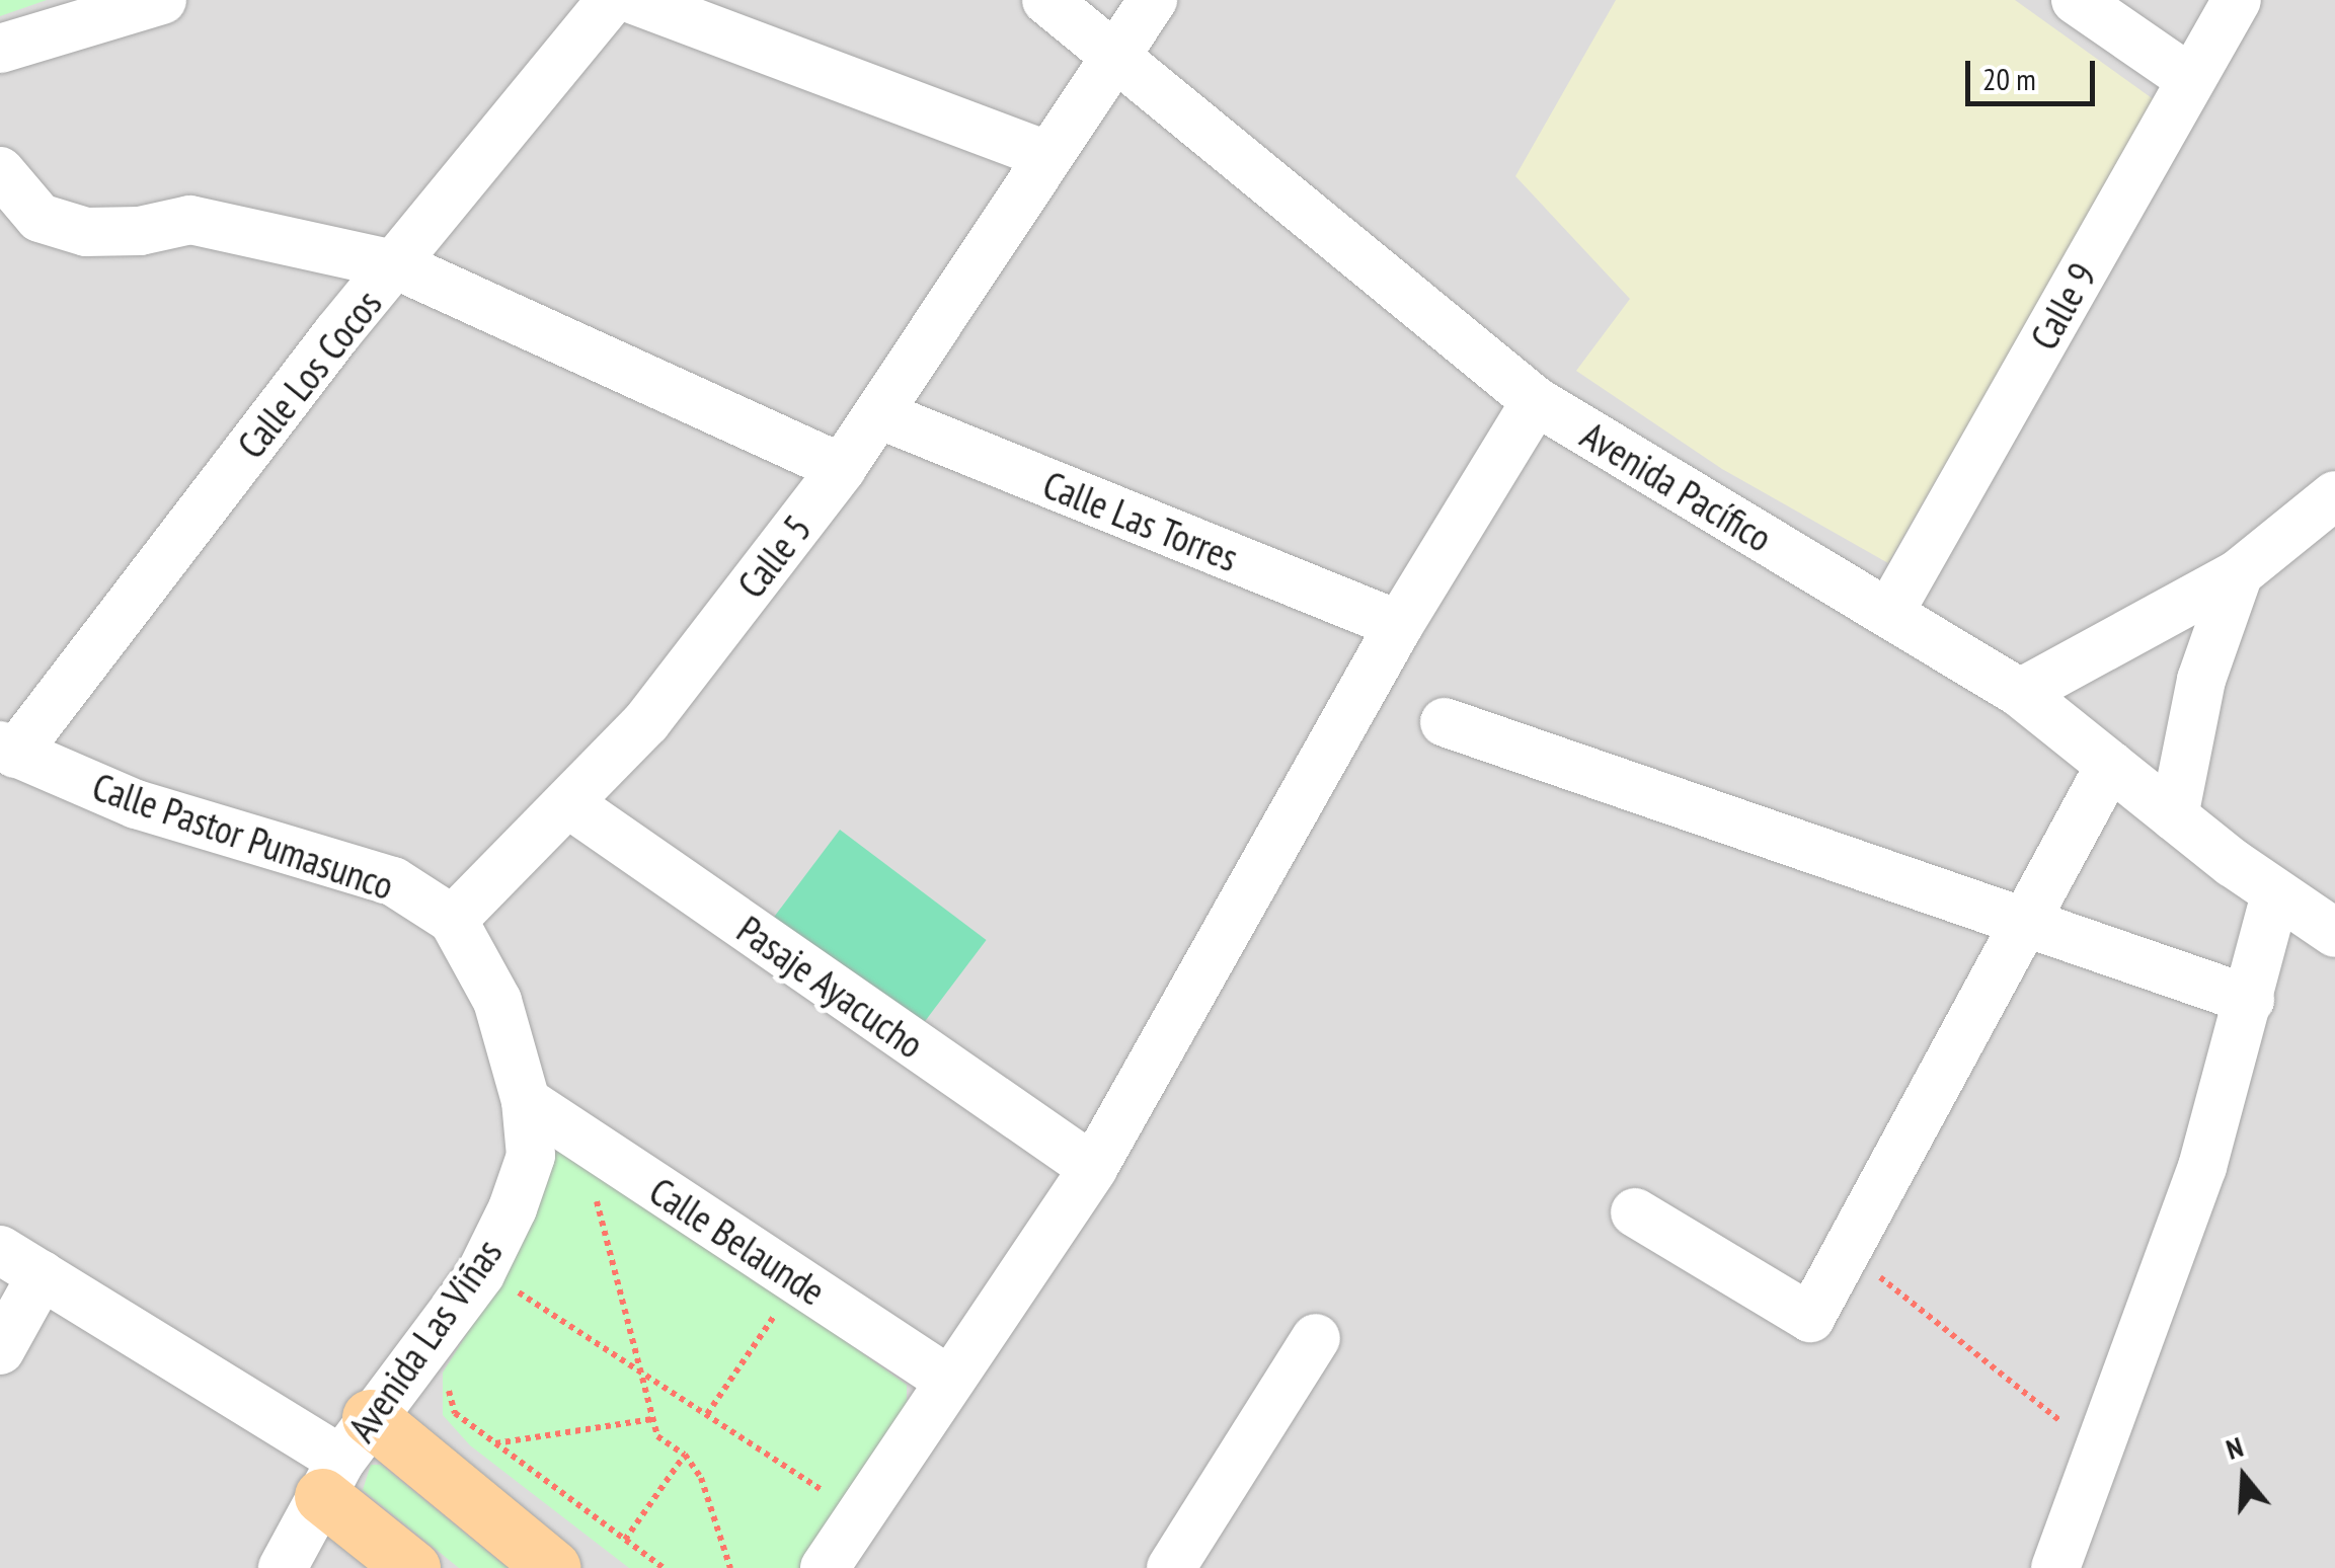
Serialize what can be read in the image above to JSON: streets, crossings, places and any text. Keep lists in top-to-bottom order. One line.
{"streets":{"street":["Calle 9","Calle Los Cocos","Avenida Pacífico","Calle Las Torres","Calle 5","Calle Pastor Pumasunco","Pasaje Ayacucho","Calle Belaunde","Avenida Las Viñas"]},"crossings":[["Calle 9","Avenida Pacífico"],["Calle Los Cocos","Calle Pastor Pumasunco"],["Avenida Pacífico","Calle 5"],["Calle Las Torres","Calle 5"],["Calle 5","Calle Pastor Pumasunco"],["Calle 5","Pasaje Ayacucho"],["Calle Pastor Pumasunco","Calle Belaunde"],["Calle Pastor Pumasunco","Avenida Las Viñas"],["Calle Belaunde","Avenida Las Viñas"]],"scale_bar":"20 m","north":"top"}
